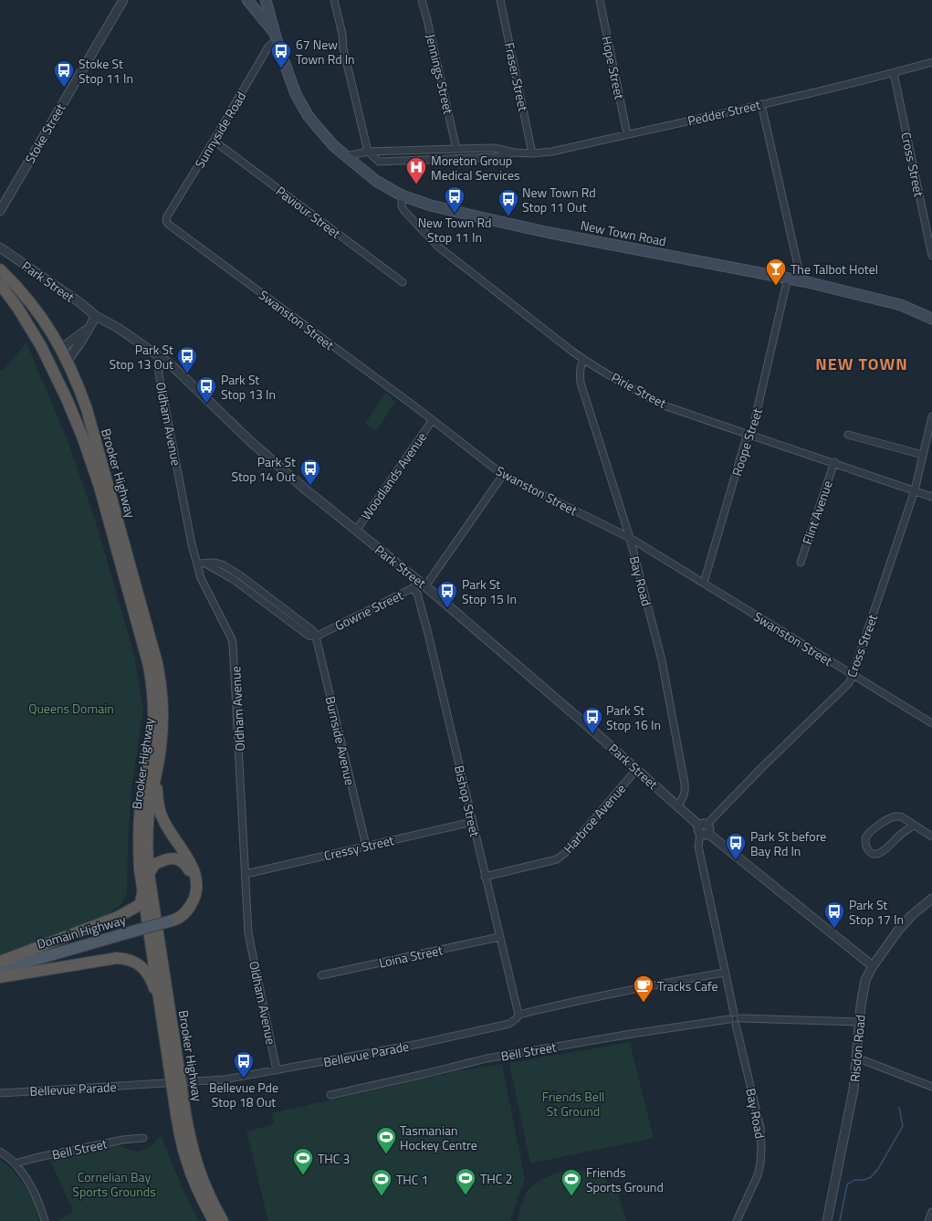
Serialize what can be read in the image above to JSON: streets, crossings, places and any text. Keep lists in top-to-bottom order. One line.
{"streets":{"highway":["Brooker Highway"],"main road":["New Town Road","Domain Highway"],"street":["Hope Street","Jennings Street","Fraser Street","Pedder Street","Sunnyside Road","Stoke Street","Cross Street","Paviour Street","Park Street","Swanston Street","Pirie Street","Oldham Avenue","Roope Street","Woodlands Avenue","Flint Avenue","Bay Road","Gowrie Street","Burnside Avenue","Bishop Street","Harbroe Avenue","Cressy Street","Loina Street","Risdon Road","Bell Street","Bellevue Parade"]},"crossings":[["Hope Street","Pedder Street"],["Jennings Street","Pedder Street"],["Fraser Street","Pedder Street"],["Pedder Street","Cross Street"],["Pedder Street","New Town Road"],["Pedder Street","Roope Street"],["Sunnyside Road","Paviour Street"],["Sunnyside Road","New Town Road"],["Sunnyside Road","Swanston Street"],["Cross Street","Park Street"],["Cross Street","Swanston Street"],["Cross Street","Pirie Street"],["New Town Road","Pirie Street"],["New Town Road","Roope Street"],["Park Street","Oldham Avenue"],["Park Street","Woodlands Avenue"],["Park Street","Bay Road"],["Park Street","Gowrie Street"],["Park Street","Harbroe Avenue"],["Park Street","Risdon Road"],["Swanston Street","Roope Street"],["Swanston Street","Woodlands Avenue"],["Swanston Street","Bay Road"],["Pirie Street","Roope Street"],["Pirie Street","Flint Avenue"],["Pirie Street","Bay Road"],["Oldham Avenue","Cressy Street"],["Oldham Avenue","Bellevue Parade"],["Bay Road","Bell Street"],["Gowrie Street","Burnside Avenue"],["Gowrie Street","Bishop Street"],["Burnside Avenue","Cressy Street"],["Bishop Street","Harbroe Avenue"],["Bishop Street","Cressy Street"],["Bishop Street","Loina Street"],["Bishop Street","Bellevue Parade"]],"districts":["NEW TOWN"],"parks":["Queens Domain","Friends Bell St Ground","Cornelian Bay Sports Grounds"],"places":{"bus stop":["67 New Town Rd In","Stoke St Stop 11 In","New Town Rd Stop 11 In","New Town Rd Stop 11 Out","Park St Stop 13 Out","Park St Stop 13 In","Park St Stop 14 Out","Park St Stop 15 In","Park St Stop 16 In","Park St before Bay Rd In","Park St Stop 17 In","Bellevue Pde Stop 18 Out"],"hospital":["Moreton Group Medical Services"],"bar":["The Talbot Hotel"],"cafe":["Tracks Cafe"],"sports":["Tasmanian Hockey Centre","THC 3","THC 2","THC 1","Friends Sports Ground"]}}
